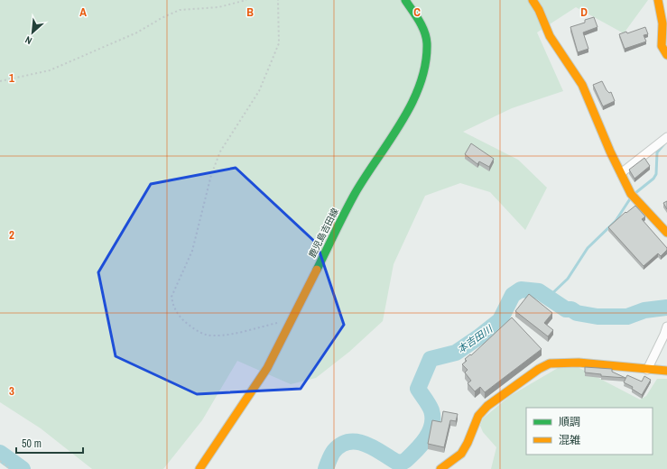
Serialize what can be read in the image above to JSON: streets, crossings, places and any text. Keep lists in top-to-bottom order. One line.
{"streets":{"street":["鹿児島吉田線"]},"water":["本吉田川"],"legend":["順調","混雑"],"scale_bar":"50 m","north":"bottom left","grid":{"columns":["A","B","C","D"],"rows":["1","2","3"]}}
